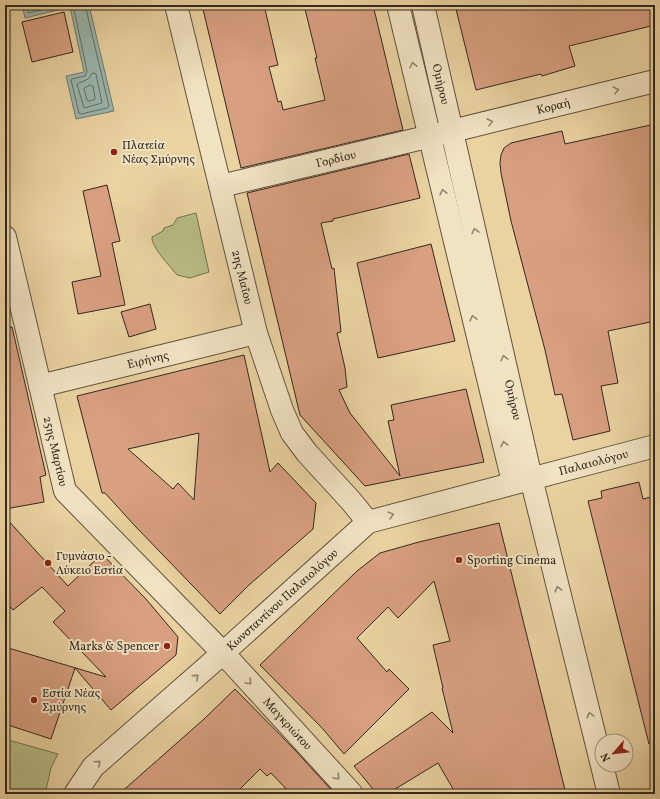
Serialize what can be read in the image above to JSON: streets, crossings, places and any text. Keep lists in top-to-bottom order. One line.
{"streets":{"street":["Ομήρου","Κοραή","Γορδίου","2ης Μαΐου","Ειρήνης","25ης Μαρτίου","Παλαιολόγου","Κωνσταντίνου Παλαιολόγου","Μαγκριώτου"]},"crossings":[["Ομήρου","Κοραή"],["Ομήρου","Γορδίου"],["Ομήρου","Παλαιολόγου"],["Ομήρου","Κωνσταντίνου Παλαιολόγου"],["Κοραή","Γορδίου"],["Γορδίου","2ης Μαΐου"],["2ης Μαΐου","Ειρήνης"],["2ης Μαΐου","Κωνσταντίνου Παλαιολόγου"],["Ειρήνης","25ης Μαρτίου"],["25ης Μαρτίου","Κωνσταντίνου Παλαιολόγου"],["25ης Μαρτίου","Μαγκριώτου"],["Παλαιολόγου","Κωνσταντίνου Παλαιολόγου"],["Κωνσταντίνου Παλαιολόγου","Μαγκριώτου"]],"one_way":["Ομήρου","Κοραή","Κωνσταντίνου Παλαιολόγου","Μαγκριώτου"],"places":["Πλατεία Νέας Σμύρνης","Sporting Cinema","Γυμνάσιο - Λύκειο Εστία","Marks & Spencer","Εστία Νέας Σμύρνης"],"north":"bottom left"}
